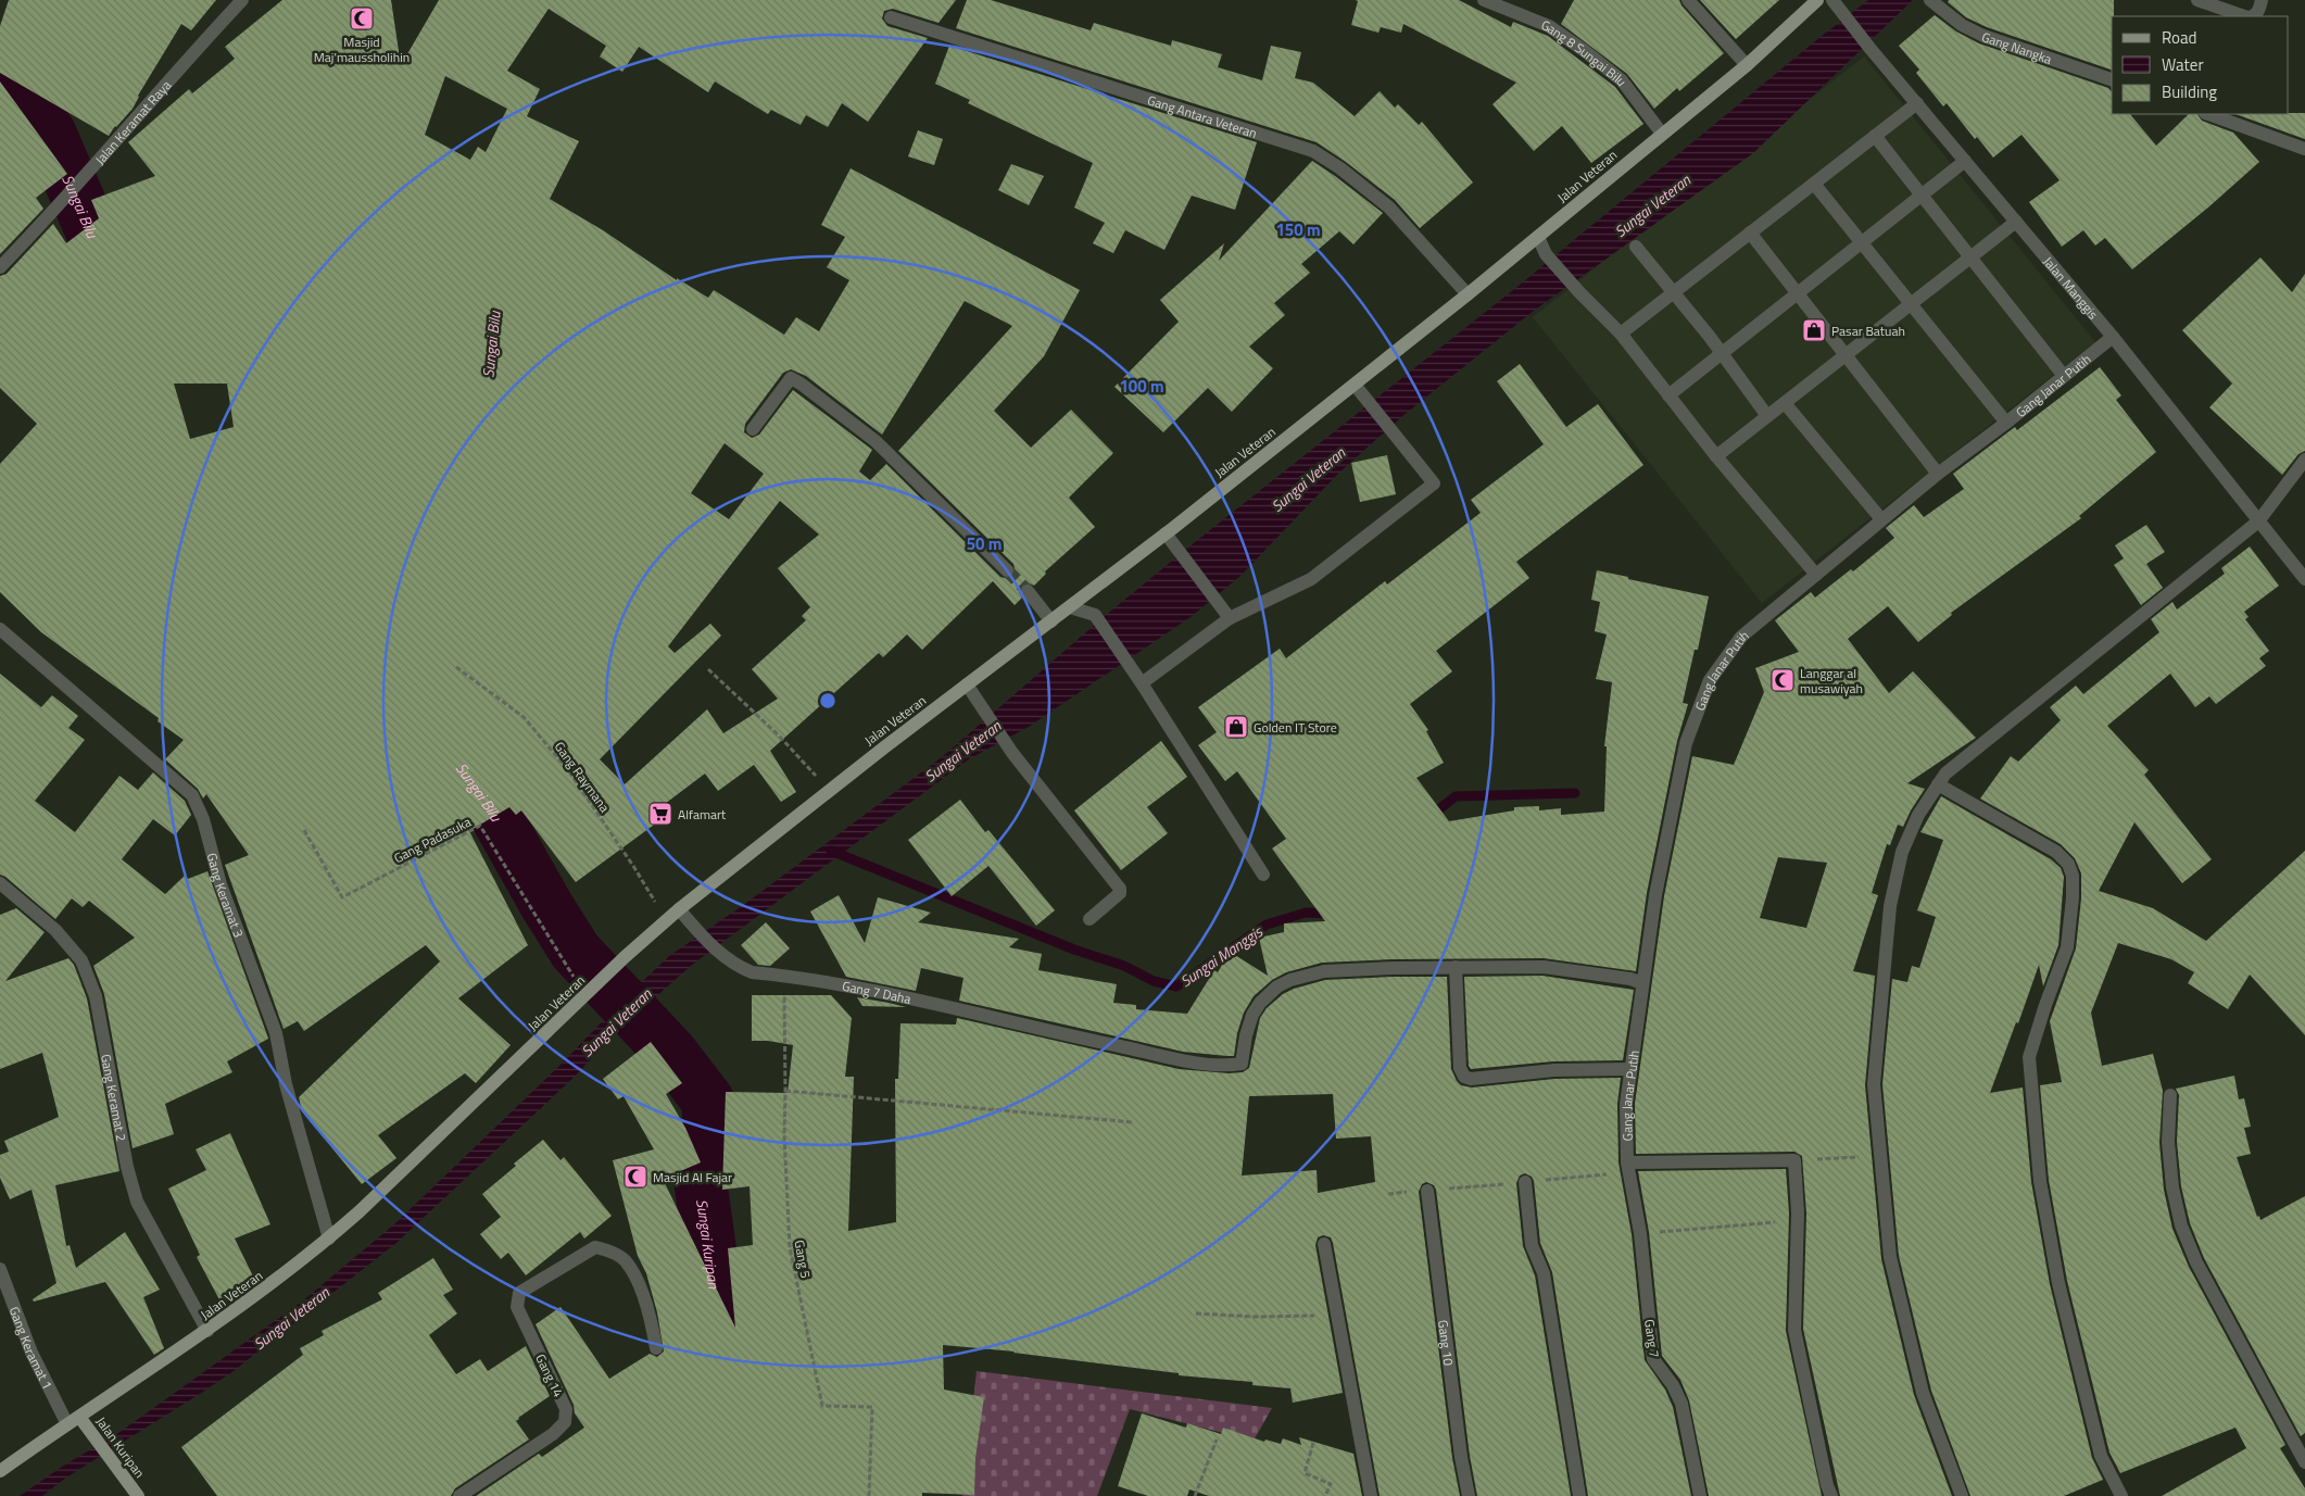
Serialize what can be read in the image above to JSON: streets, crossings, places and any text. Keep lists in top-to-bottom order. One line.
{"streets":{"main road":["Jalan Veteran","Jalan Kuripan"],"street":["Gang Nangka","Gang 8 Sungai Bilu","Gang Antara Veteran","Jalan Keramat Raya","Jalan Manggis","Gang Janar Putih","Gang Keramat 3","Gang 7 Daha","Gang Keramat 2","Gang 7","Gang 10","Gang Keramat 1","Gang 14"],"path":["Gang Raymana","Gang Padasuka","Gang 5"]},"crossings":[["Gang 8 Sungai Bilu","Jalan Veteran"],["Gang Antara Veteran","Jalan Veteran"],["Jalan Veteran","Gang Raymana"],["Jalan Veteran","Gang Padasuka"],["Jalan Veteran","Gang Keramat 3"],["Jalan Veteran","Gang 7 Daha"],["Jalan Veteran","Gang Keramat 2"],["Jalan Veteran","Gang Keramat 1"],["Jalan Veteran","Jalan Kuripan"],["Jalan Manggis","Gang Janar Putih"],["Gang Janar Putih","Gang 7"],["Gang 7 Daha","Gang 5"]],"water":["Sungai Bilu","Sungai Veteran","Sungai Manggis","Sungai Kuripan"],"places":{"mosque":["Masjid Maj'maussholihin","Langgar al musawiyah","Masjid Al Fajar"],"shop":["Pasar Batuah","Golden IT Store"],"supermarket":["Alfamart"]},"legend":["Road","Water","Building"],"rings":["150 m","100 m","50 m"]}
